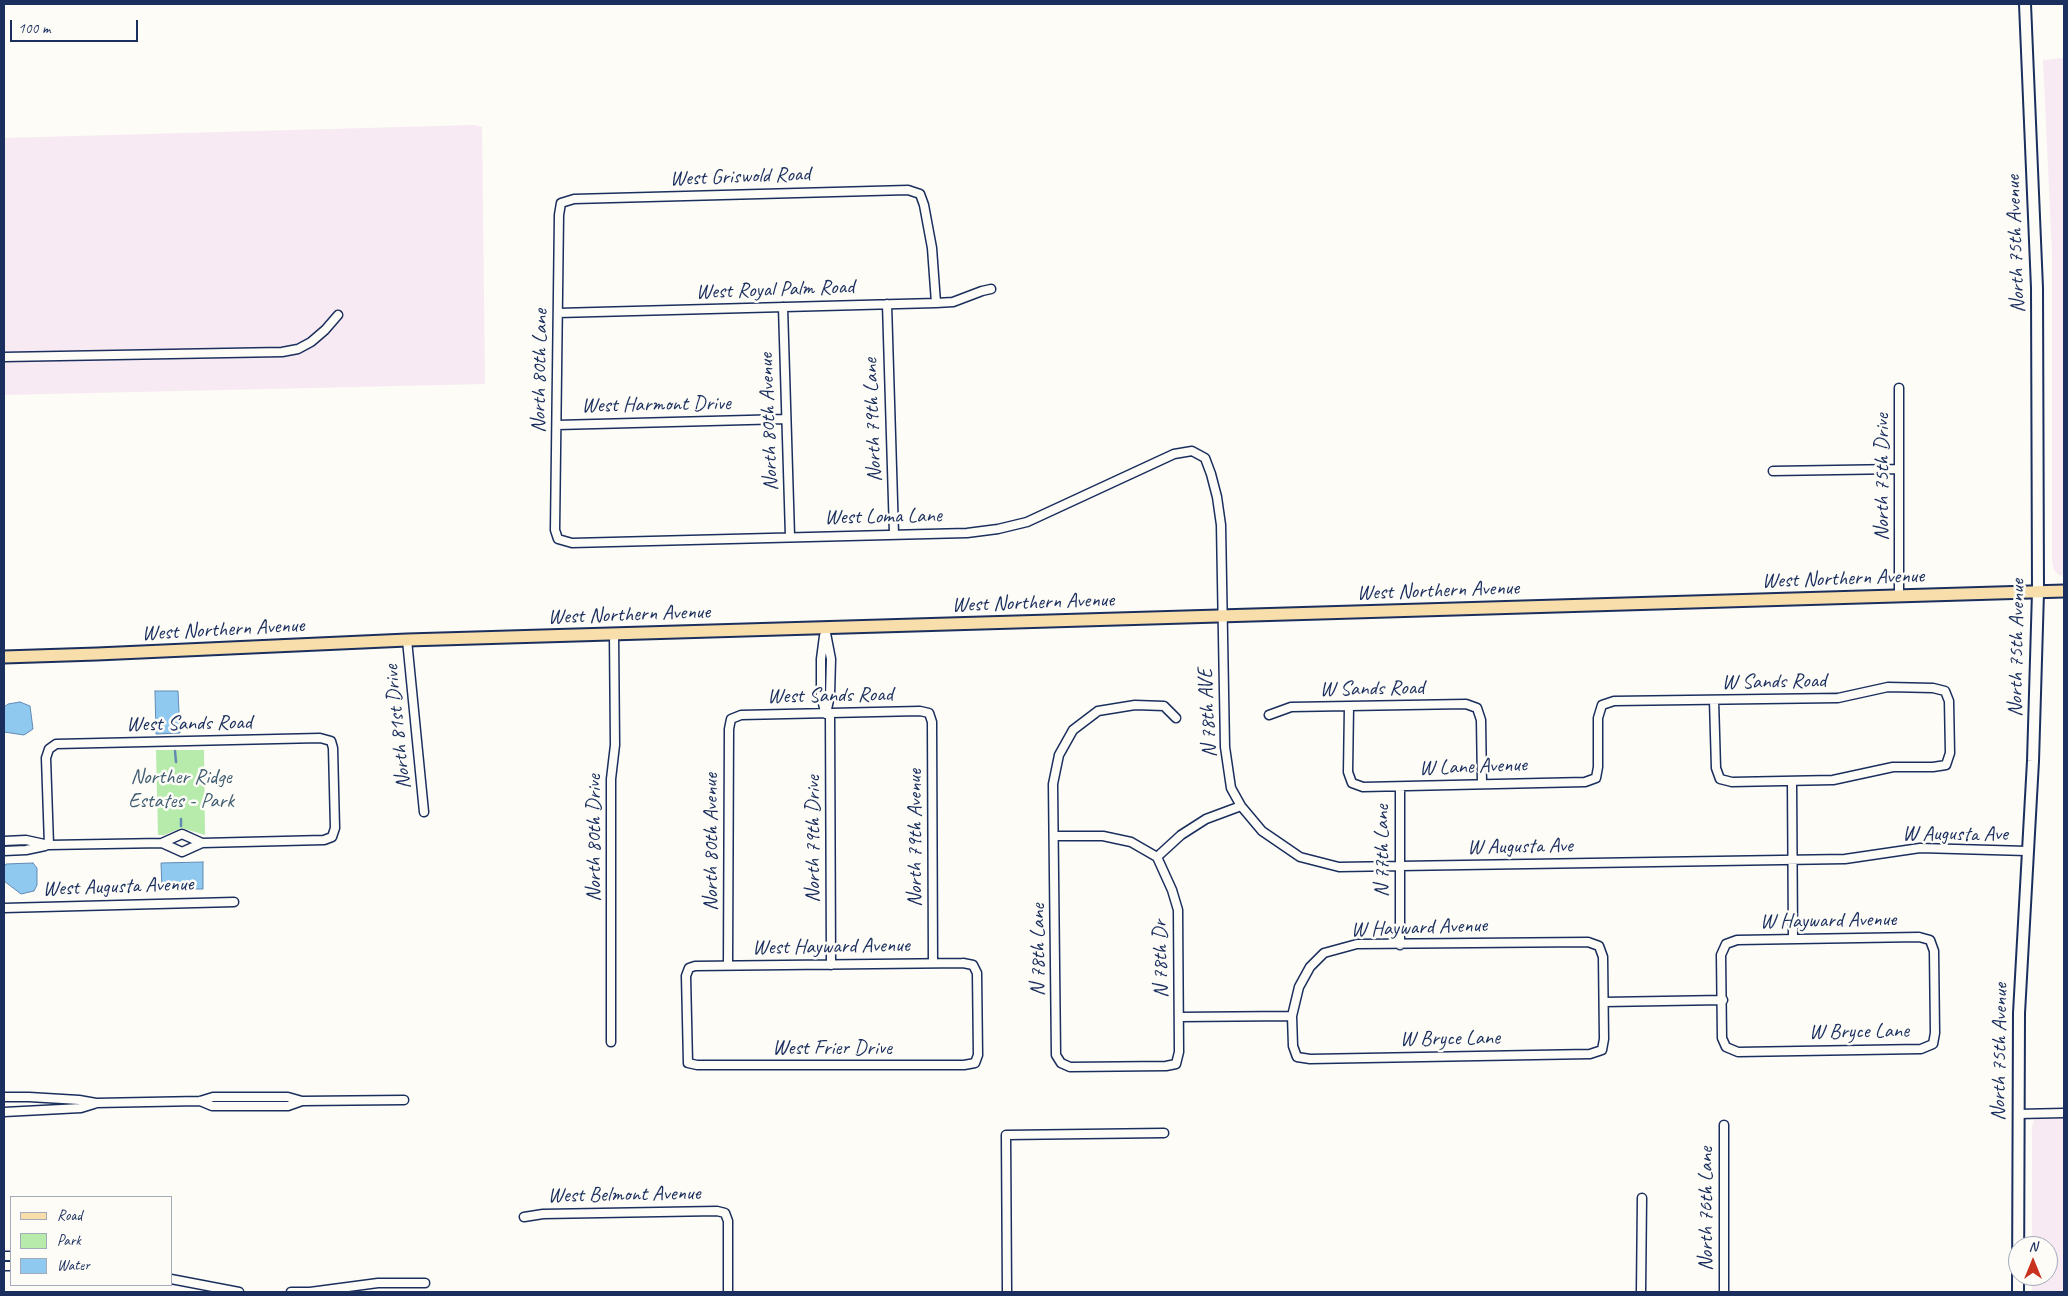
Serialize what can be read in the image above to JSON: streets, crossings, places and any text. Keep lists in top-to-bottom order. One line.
{"streets":{"main road":["North 75th Avenue","West Northern Avenue"],"street":["West Griswold Road","West Royal Palm Road","North 80th Lane","West Harmont Drive","North 79th Lane","North 80th Avenue","North 75th Drive","West Loma Lane","W Sands Road","West Sands Road","N 78th AVE","North 81st Drive","W Lane Avenue","W Augusta Ave","North 80th Drive","North 79th Avenue","North 79th Drive","N 77th Lane","West Augusta Avenue","W Hayward Avenue","West Hayward Avenue","N 78th Lane","N 78th Dr","W Bryce Lane","West Frier Drive","West Belmont Avenue","North 76th Lane"]},"crossings":[["West Griswold Road","West Royal Palm Road"],["West Griswold Road","North 80th Lane"],["North 75th Avenue","West Northern Avenue"],["North 75th Avenue","W Augusta Ave"],["West Royal Palm Road","North 80th Lane"],["West Royal Palm Road","North 79th Lane"],["West Royal Palm Road","North 80th Avenue"],["North 80th Lane","West Harmont Drive"],["North 80th Lane","West Loma Lane"],["West Harmont Drive","North 80th Avenue"],["North 79th Lane","West Loma Lane"],["North 80th Avenue","West Loma Lane"],["North 80th Avenue","West Sands Road"],["North 80th Avenue","West Hayward Avenue"],["North 75th Drive","West Northern Avenue"],["West Loma Lane","West Northern Avenue"],["West Loma Lane","N 78th AVE"],["West Northern Avenue","N 78th AVE"],["West Northern Avenue","North 81st Drive"],["West Northern Avenue","North 80th Drive"],["West Northern Avenue","North 79th Drive"],["W Sands Road","W Lane Avenue"],["W Sands Road","N 77th Lane"],["West Sands Road","North 79th Avenue"],["West Sands Road","North 79th Drive"],["N 78th AVE","W Augusta Ave"],["W Lane Avenue","N 77th Lane"],["W Augusta Ave","N 77th Lane"],["North 79th Avenue","West Hayward Avenue"],["North 79th Drive","West Hayward Avenue"],["N 77th Lane","W Hayward Avenue"],["W Hayward Avenue","W Bryce Lane"],["West Hayward Avenue","West Frier Drive"],["N 78th Lane","N 78th Dr"]],"parks":["Norther Ridge Estates - Park"],"legend":["Road","Park","Water"],"scale_bar":"100 m","north":"top"}
